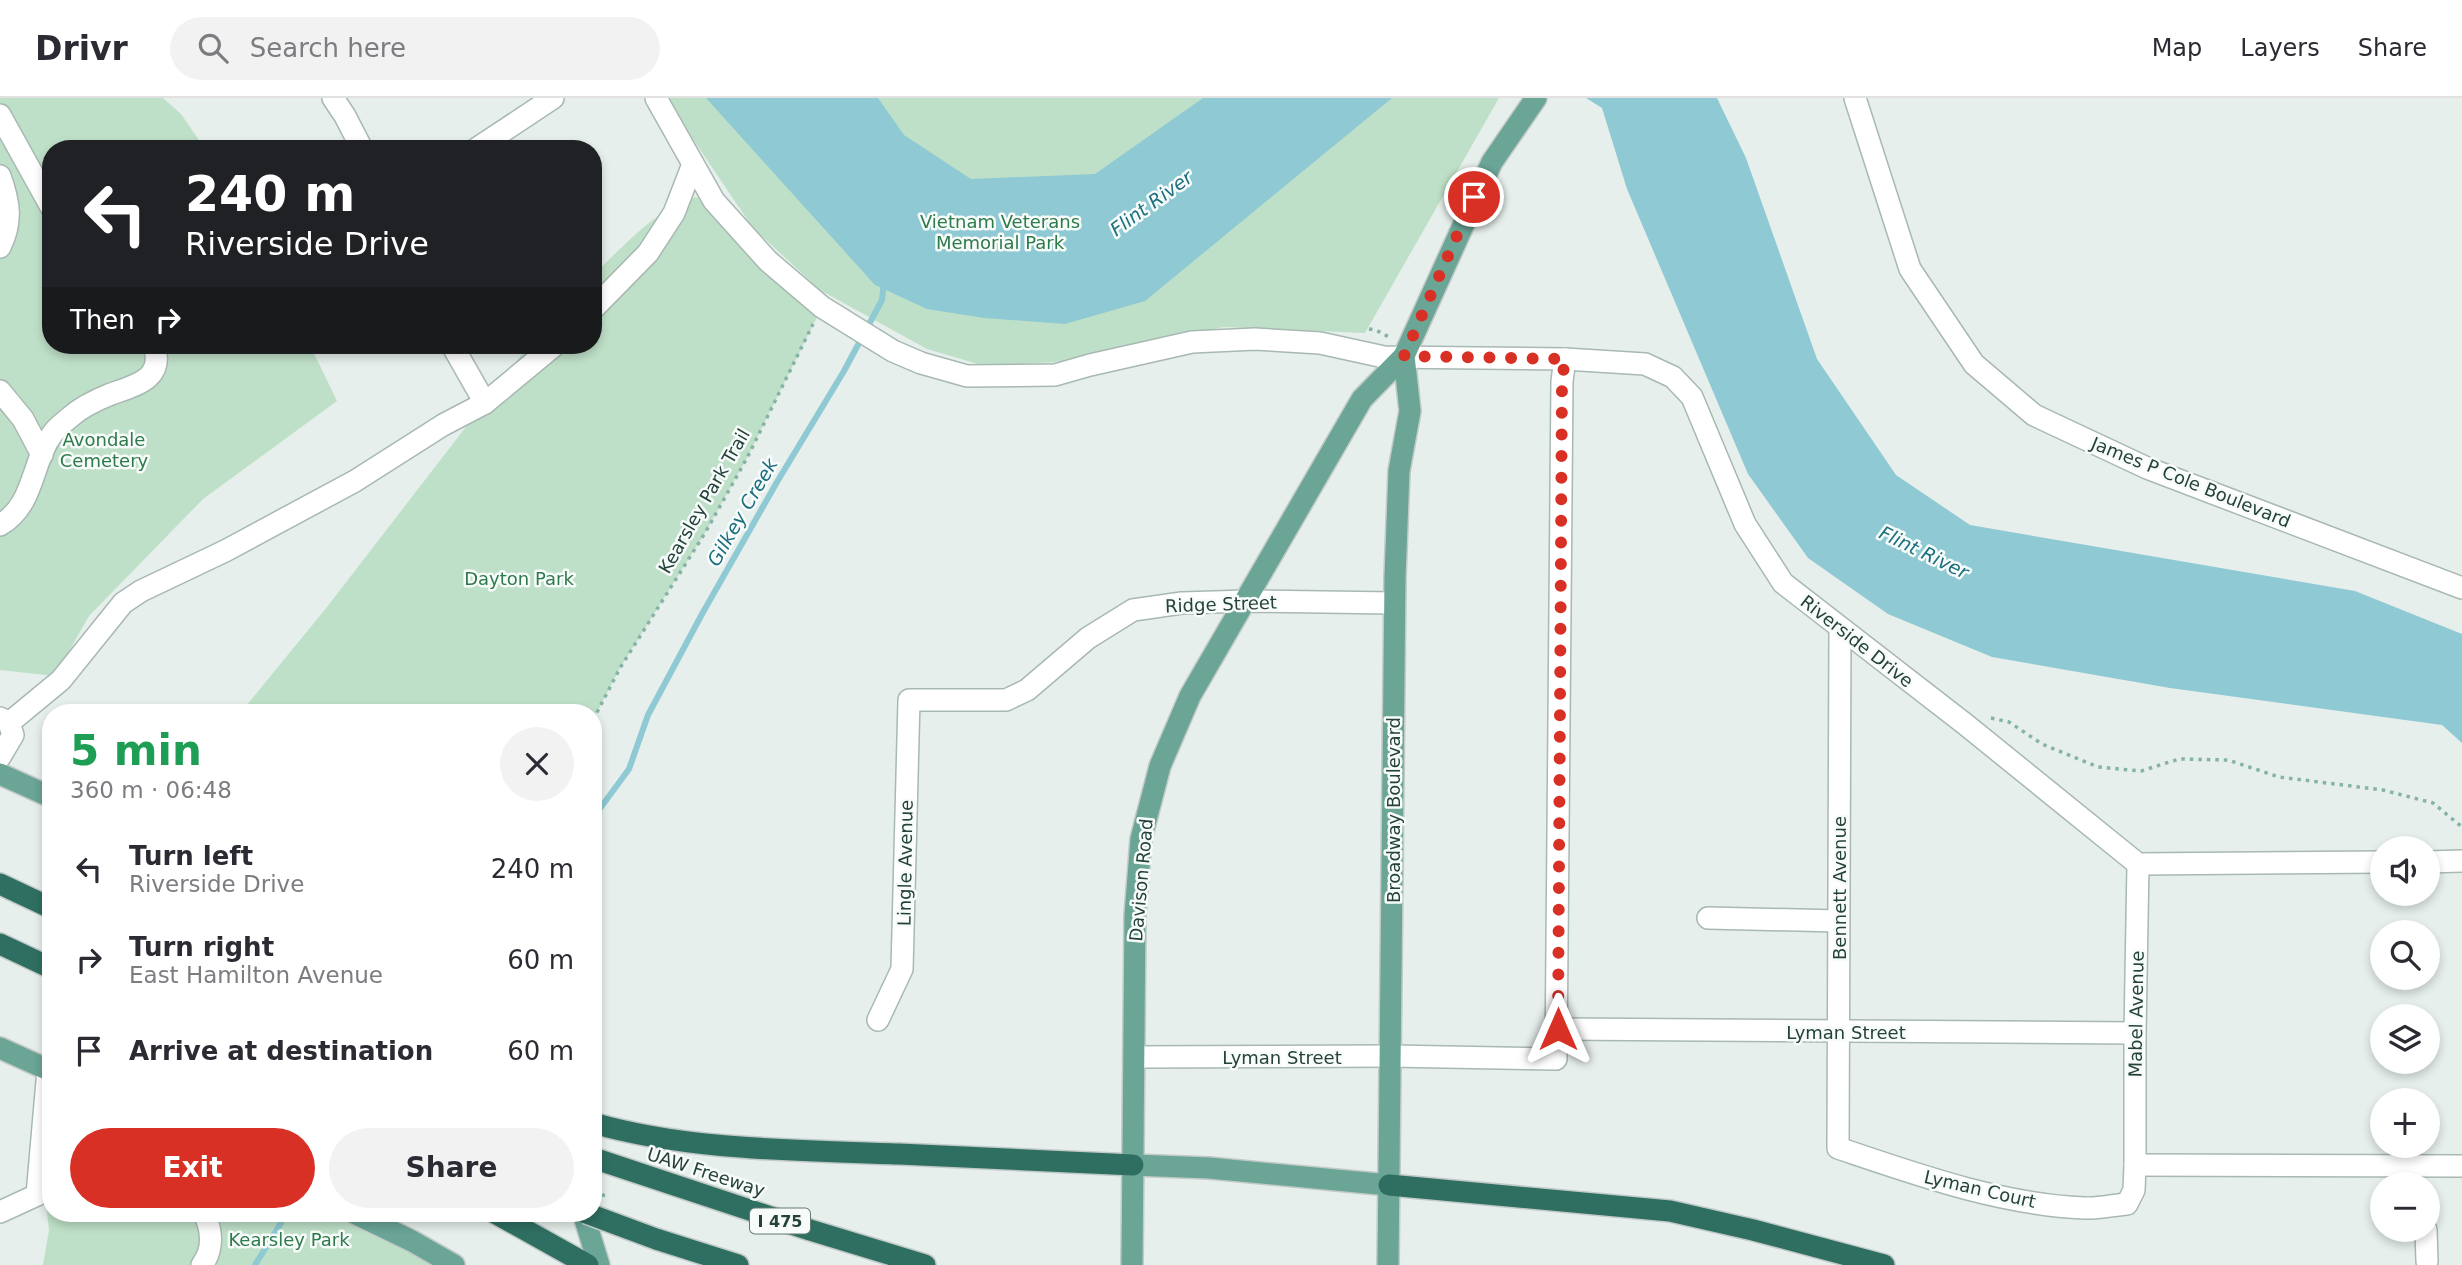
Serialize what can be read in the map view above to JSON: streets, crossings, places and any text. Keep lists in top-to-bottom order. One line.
{"streets":{"highway":["UAW Freeway","I 475"],"main road":["Broadway Boulevard","Davison Road"],"street":["James P Cole Boulevard","Ridge Street","Riverside Drive","Lingle Avenue","Bennett Avenue","Mabel Avenue","Lyman Street","Lyman Court"],"path":["Kearsley Park Trail"]},"crossings":[["Kearsley Park Trail","Riverside Drive"],["Ridge Street","Broadway Boulevard"],["Ridge Street","Lingle Avenue"],["Ridge Street","Davison Road"],["Riverside Drive","Broadway Boulevard"],["Riverside Drive","Davison Road"],["Riverside Drive","Bennett Avenue"],["Riverside Drive","Mabel Avenue"],["Broadway Boulevard","Davison Road"],["Broadway Boulevard","Lyman Street"],["Davison Road","Lyman Street"],["Bennett Avenue","Lyman Street"],["Bennett Avenue","Lyman Court"],["Mabel Avenue","Lyman Street"],["Mabel Avenue","Lyman Court"]],"water":["Flint River","Gilkey Creek"],"parks":["Vietnam Veterans Memorial Park","Avondale Cemetery","Dayton Park","Kearsley Park"],"page":{"header":"Drivr","search":"Search here","nav":["Map","Layers","Share"],"turn":["240 m","Riverside Drive"],"then":"Then","heading":["5 min","360 m · 06:48"],"list":[{"name":"Turn left","note":"Riverside Drive","value":"240 m"},{"name":"Turn right","note":"East Hamilton Avenue","value":"60 m"},{"name":"Arrive at destination","value":"60 m"}],"map_buttons":["+","−"],"buttons":["Exit","Share"]}}
